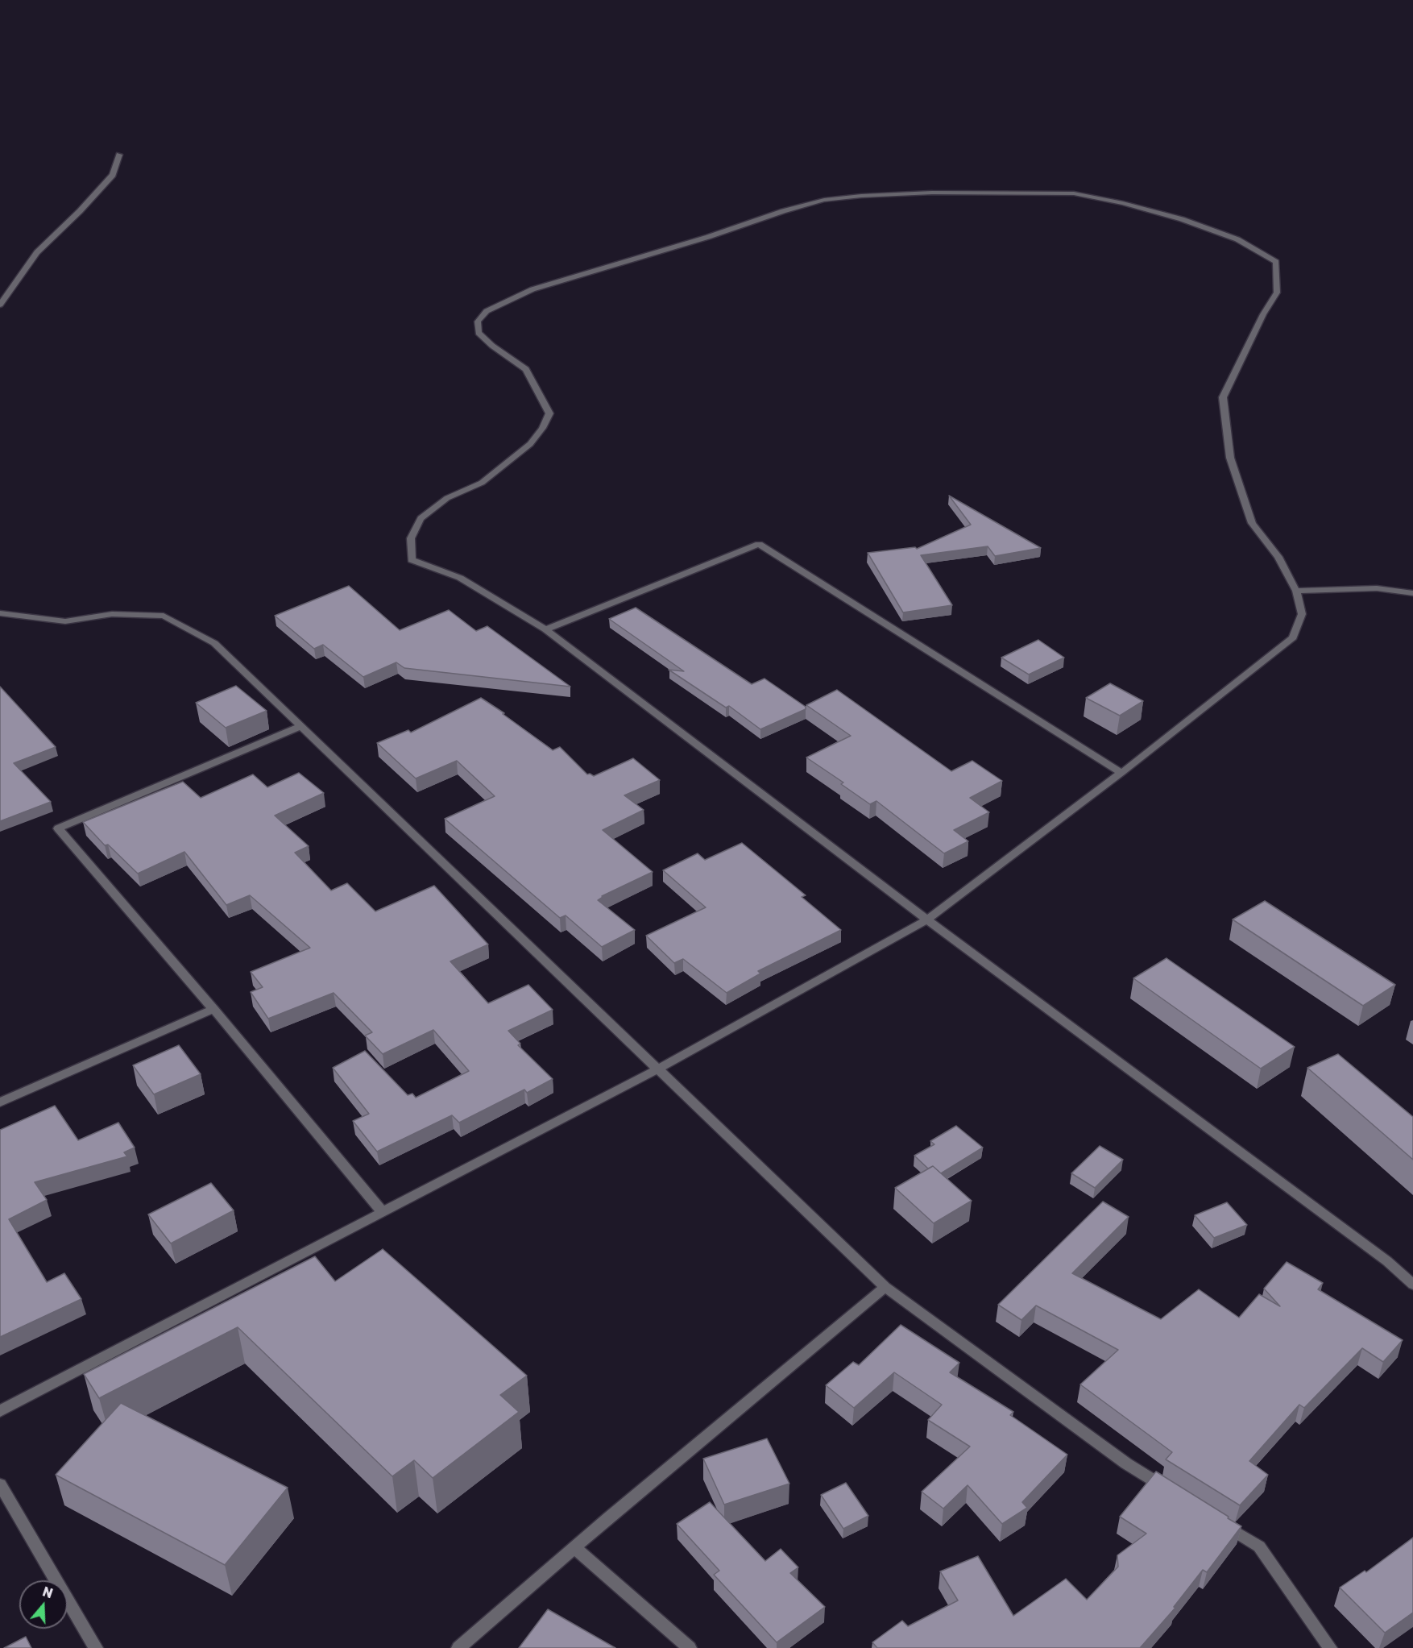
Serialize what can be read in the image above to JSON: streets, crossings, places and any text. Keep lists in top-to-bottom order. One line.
{"north":"top"}
